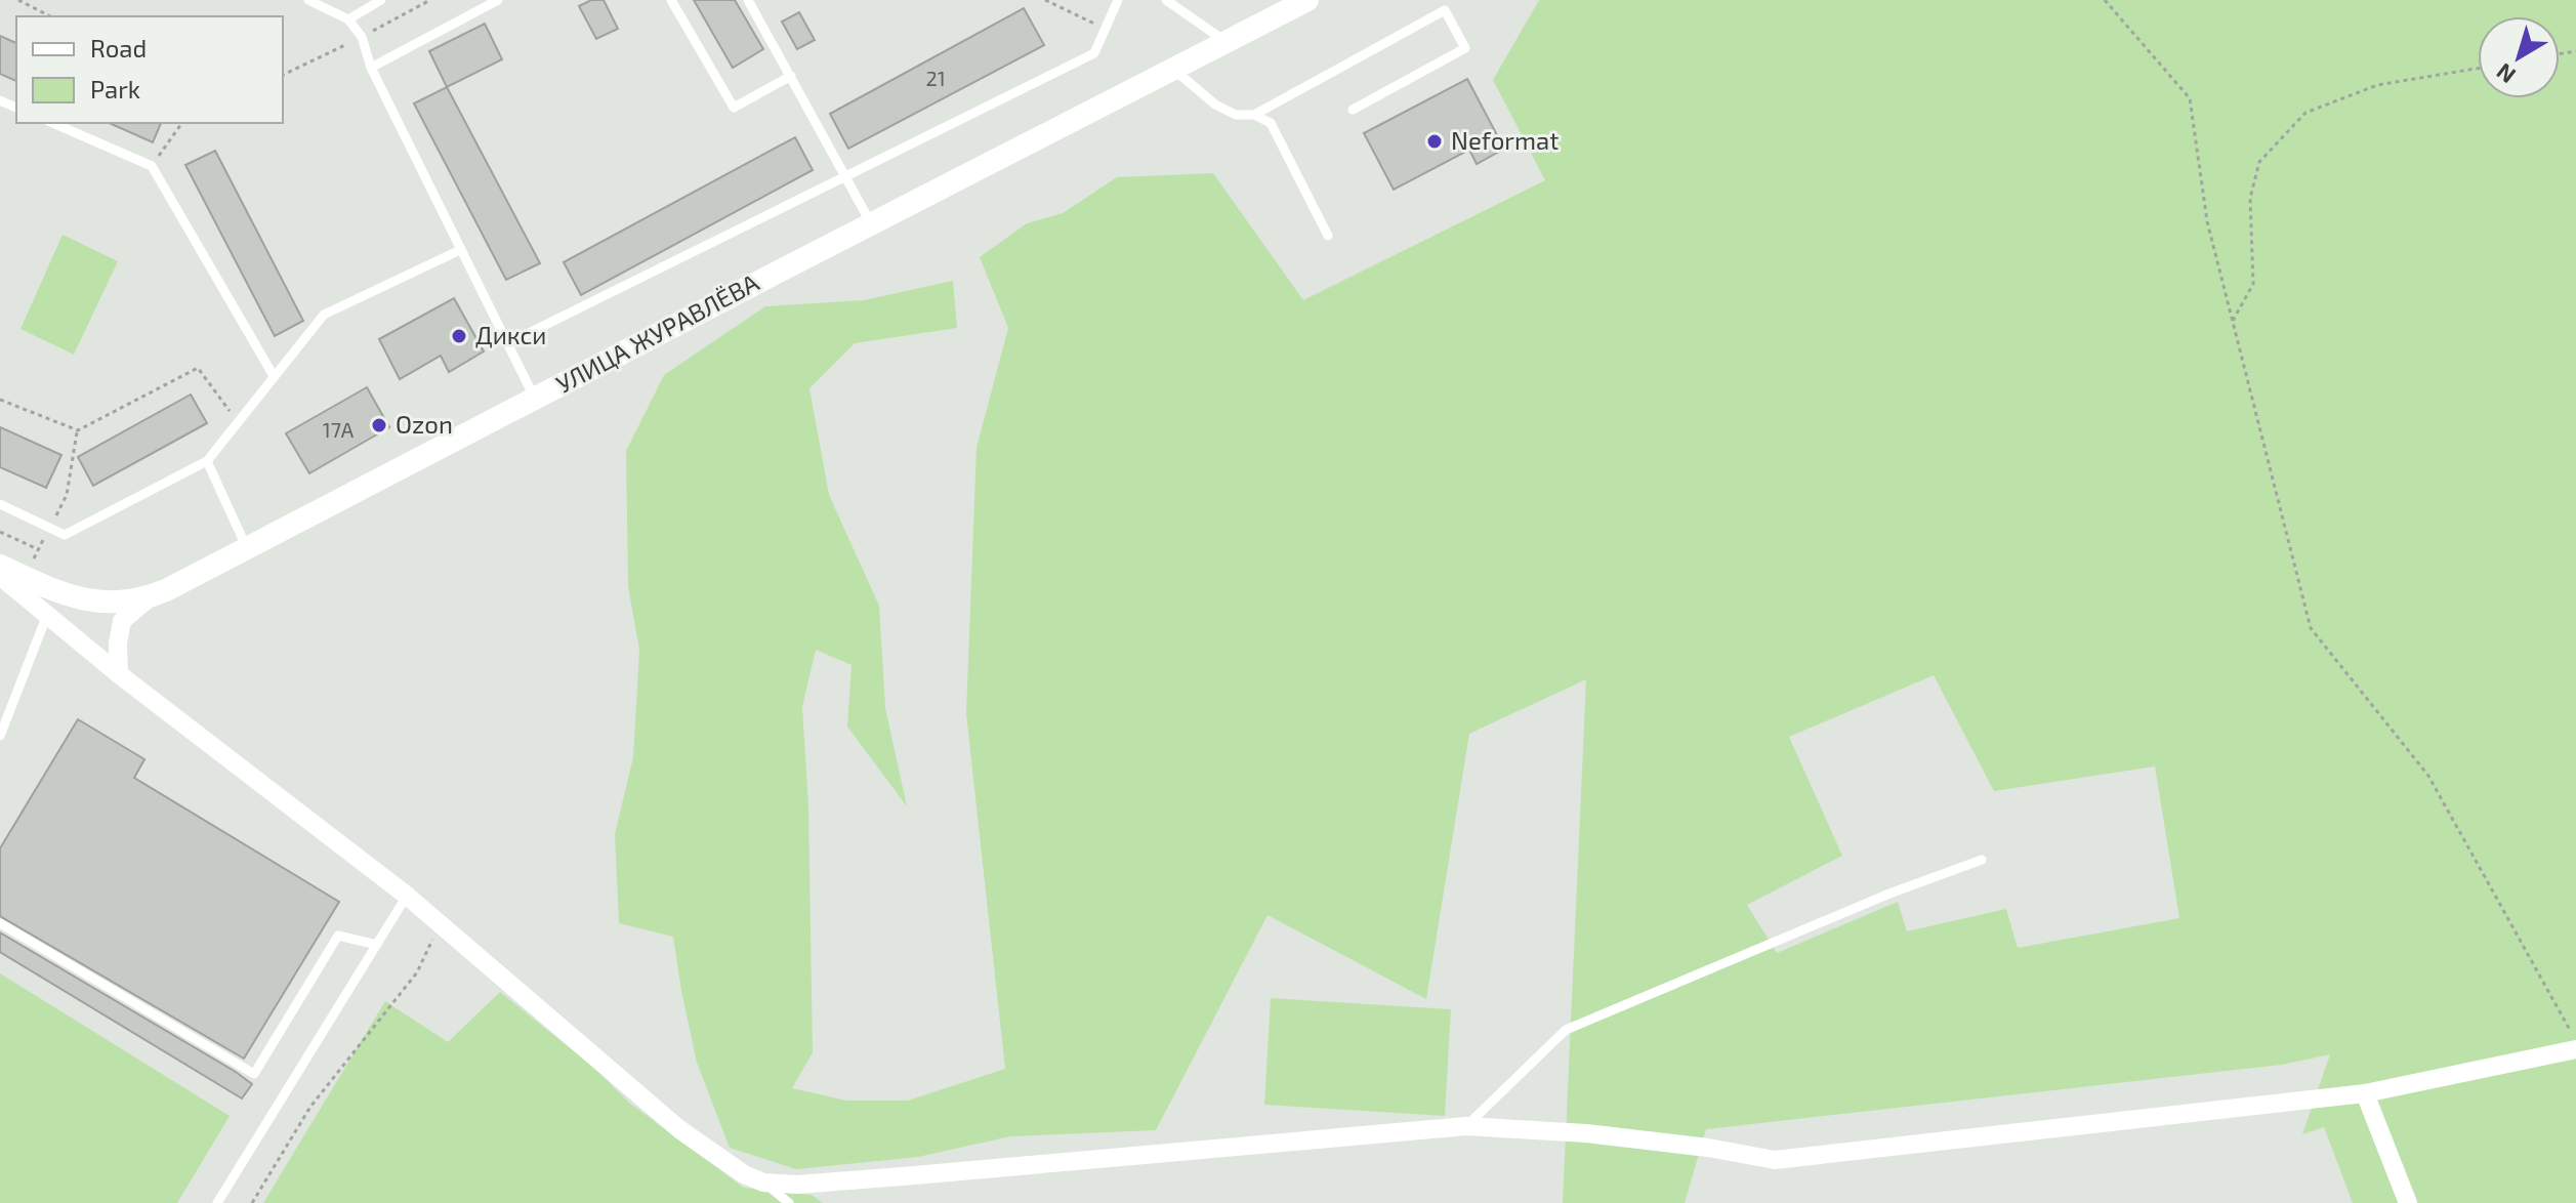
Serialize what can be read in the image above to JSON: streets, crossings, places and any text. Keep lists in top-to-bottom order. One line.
{"streets":{"street":["УЛИЦА ЖУРАВЛЁВА"]},"places":["Neformat","Дикси","Ozon"],"house_numbers":["21","17А"],"legend":["Road","Park"],"north":"bottom left"}
